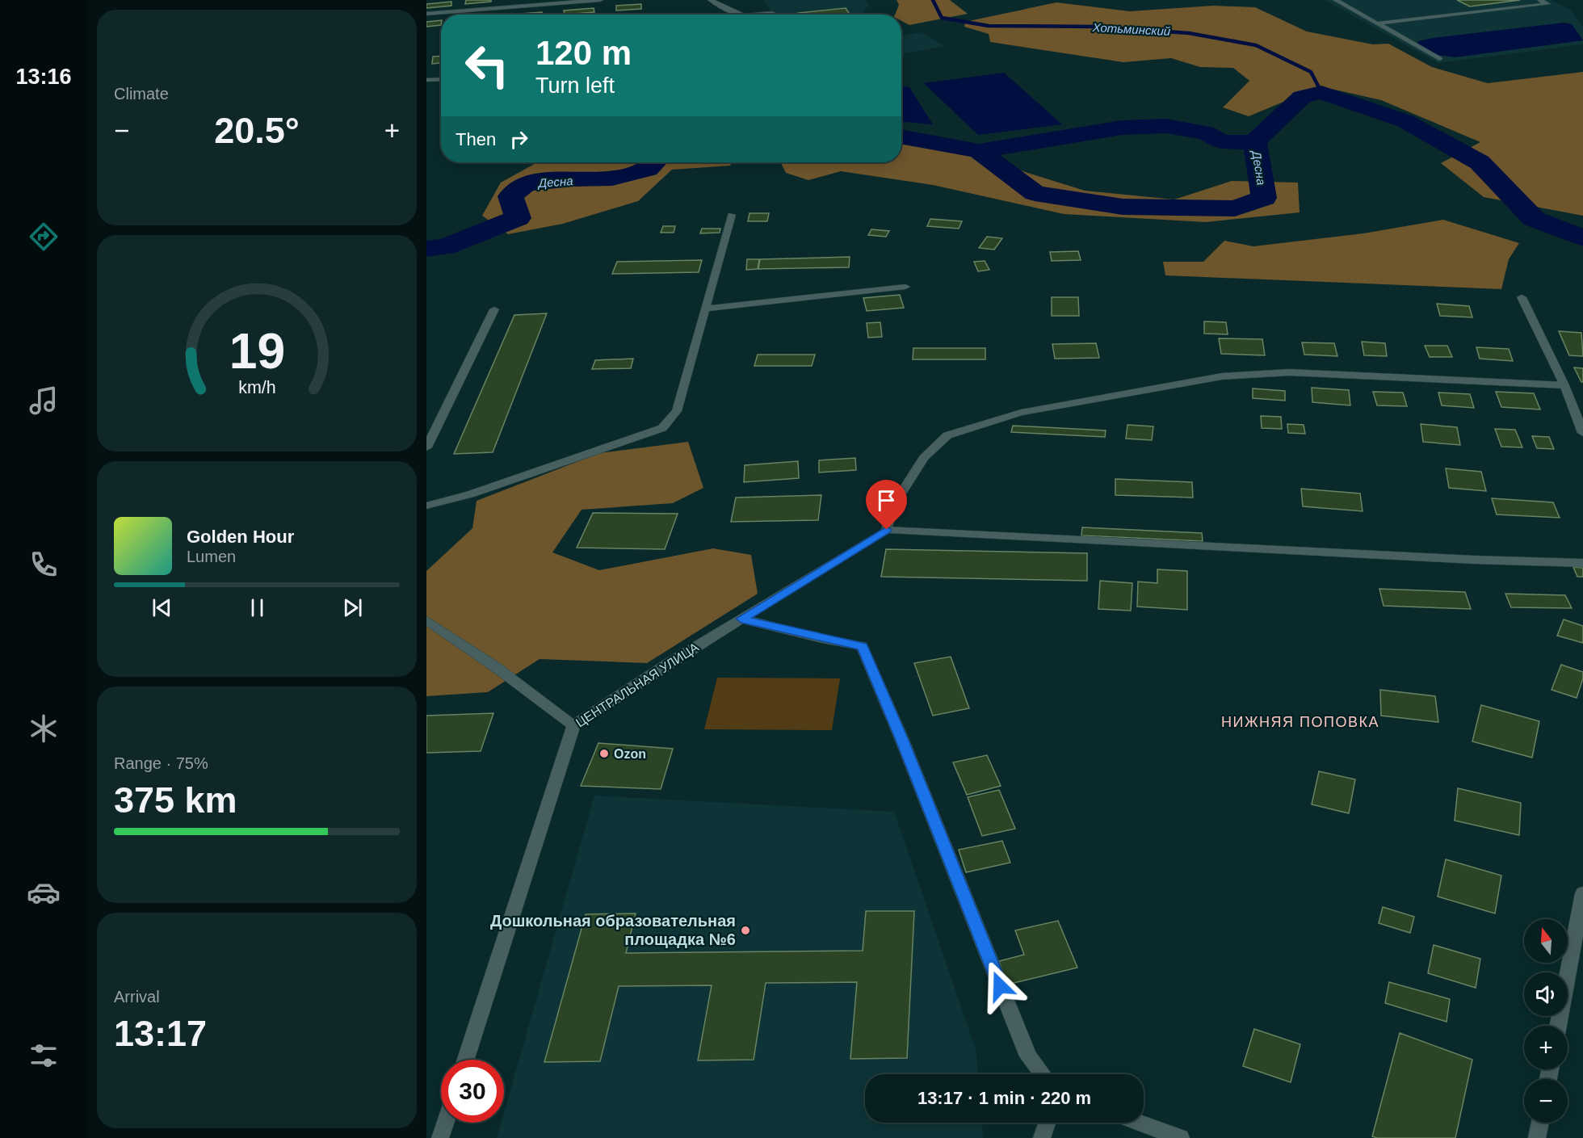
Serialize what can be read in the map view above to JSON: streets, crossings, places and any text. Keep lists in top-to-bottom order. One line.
{"streets":{"street":["ЦЕНТРАЛЬНАЯ УЛИЦА"]},"districts":["НИЖНЯЯ ПОПОВКА"],"water":["Хотьминский","Десна"],"places":["Ozon","Дошкольная образовательная площадка №6"],"north":"top","page":{"tabs":"13:16","tile":["Climate",["Range · 75%","375 km"],["Arrival","13:17"]],"turn":["120 m","Turn left"],"heat":["−","20.5°","+"],"then":"Then","song":["Golden Hour","Lumen"],"map_buttons":["+","−"],"limit":"30","trip":"13:17 · 1 min · 220 m","gauge":["19","km/h"]}}
